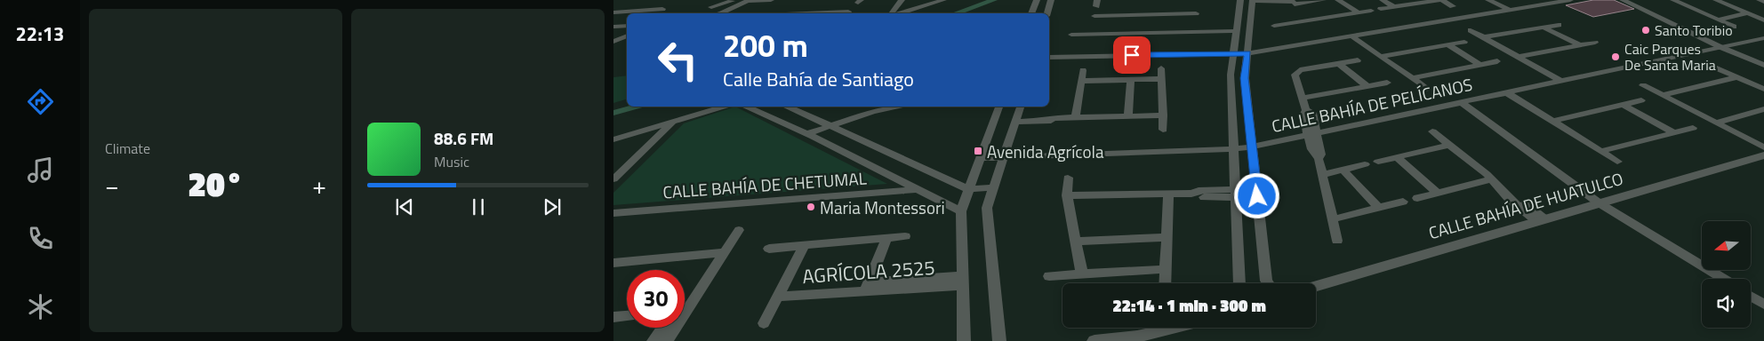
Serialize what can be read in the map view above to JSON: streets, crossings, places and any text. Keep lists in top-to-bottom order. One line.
{"streets":{"street":["CALLE BAHÍA DE PELÍCANOS","CALLE BAHÍA DE CHETUMAL","CALLE BAHÍA DE HUATULCO","AGRÍCOLA 2525"]},"places":{"other":["Santo Toribio","Caic Parques De Santa Maria","Maria Montessori"],"transit":["Avenida Agrícola"]},"north":"left","page":{"tabs":"22:13","tile":"Climate","turn":["200 m","Calle Bahía de Santiago"],"song":["88.6 FM","Music"],"heat":["−","20°","+"],"limit":"30","trip":"22:14 · 1 min · 300 m"}}
